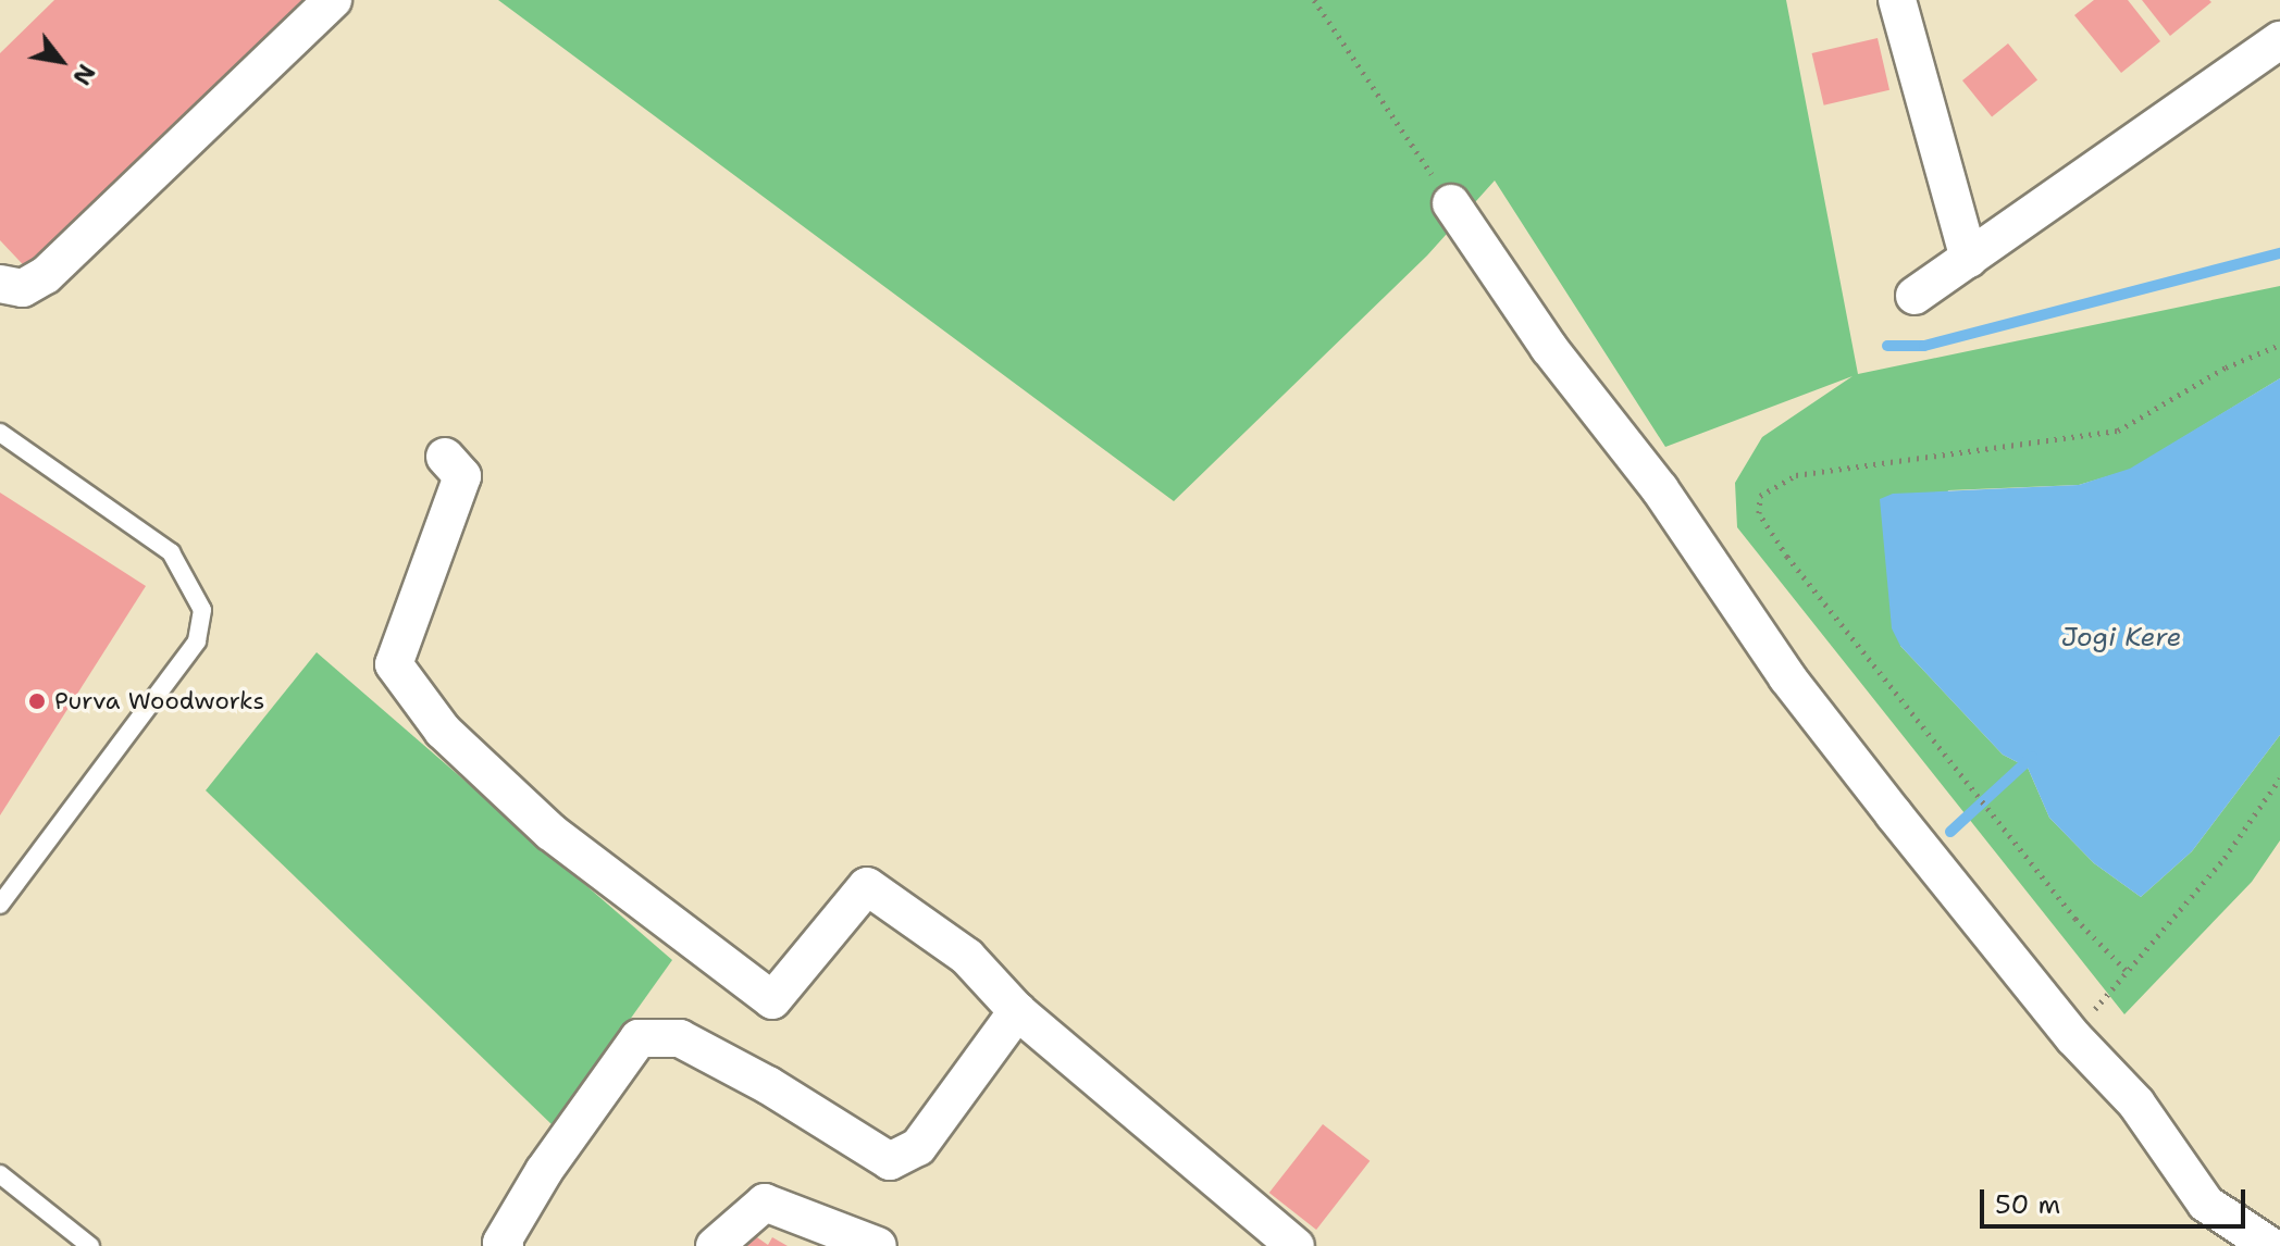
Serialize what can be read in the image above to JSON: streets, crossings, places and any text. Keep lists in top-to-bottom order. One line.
{"water":["Jogi Kere"],"places":["Purva Woodworks"],"scale_bar":"50 m","north":"bottom right"}
